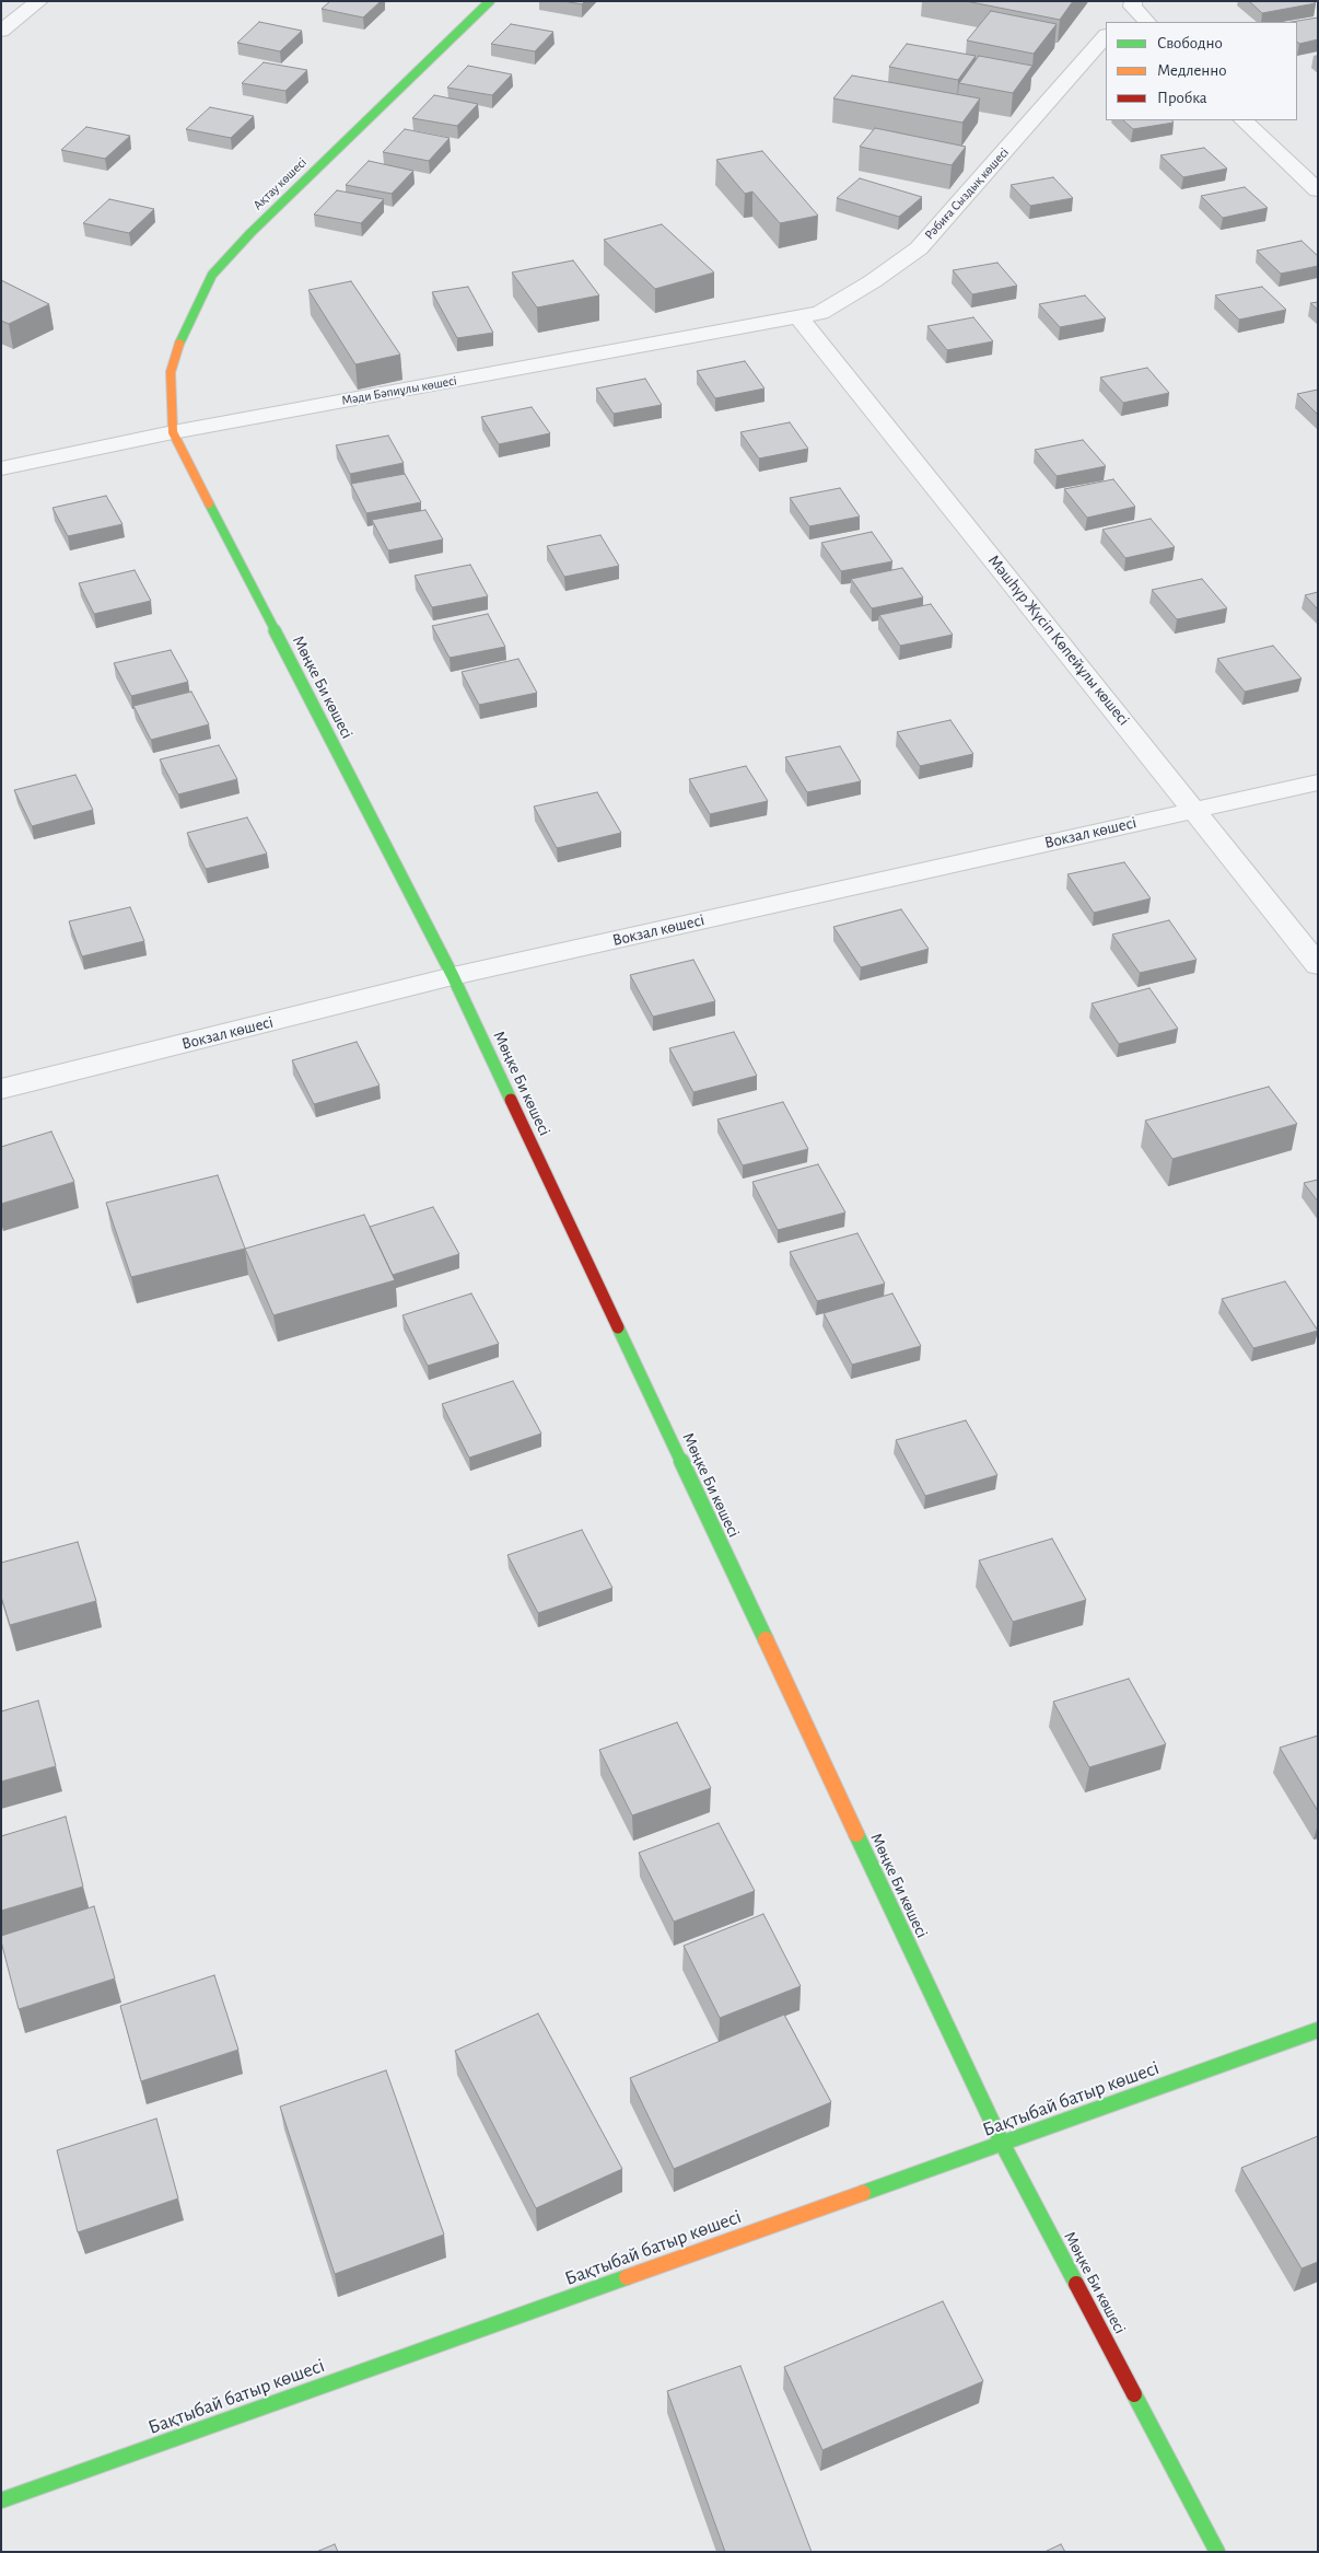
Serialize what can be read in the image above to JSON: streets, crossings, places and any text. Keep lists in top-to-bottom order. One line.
{"streets":{"street":["Ақтау көшесі","Рәбиға Сыздық көшесі","Мәди Бәпиұлы көшесі","Мәшһүр Жүсіп Көпейұлы көшесі","Мөңке Би көшесі","Вокзал көшесі","Бақтыбай батыр көшесі"]},"crossings":[["Ақтау көшесі","Мәди Бәпиұлы көшесі"],["Ақтау көшесі","Мөңке Би көшесі"],["Рәбиға Сыздық көшесі","Мәди Бәпиұлы көшесі"],["Рәбиға Сыздық көшесі","Мәшһүр Жүсіп Көпейұлы көшесі"],["Мәди Бәпиұлы көшесі","Мәшһүр Жүсіп Көпейұлы көшесі"],["Мәди Бәпиұлы көшесі","Мөңке Би көшесі"],["Мәшһүр Жүсіп Көпейұлы көшесі","Вокзал көшесі"],["Мөңке Би көшесі","Вокзал көшесі"],["Мөңке Би көшесі","Бақтыбай батыр көшесі"]],"legend":["Свободно","Медленно","Пробка"]}
